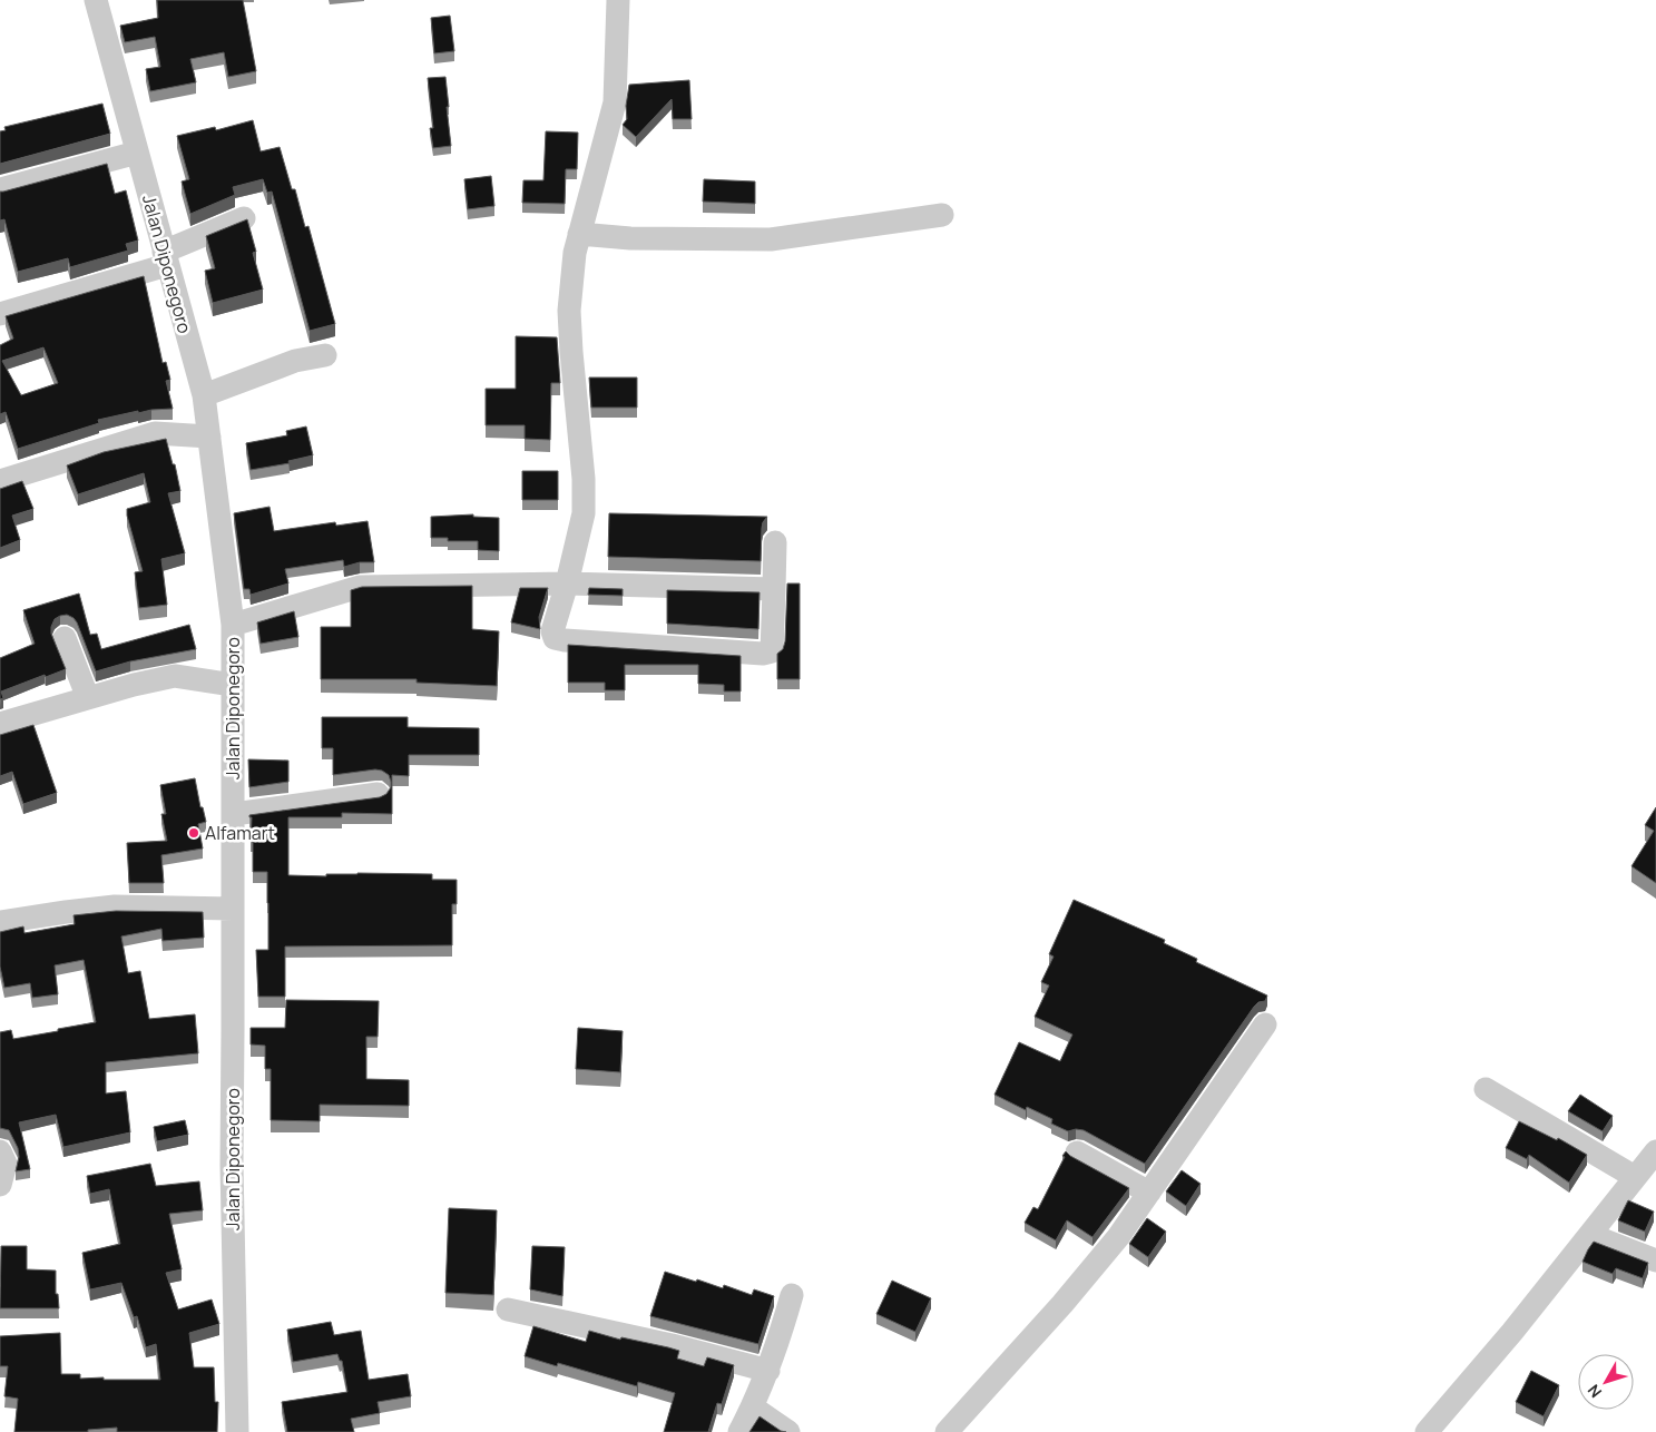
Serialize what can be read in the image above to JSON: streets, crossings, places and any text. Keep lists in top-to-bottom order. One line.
{"streets":{"street":["Jalan Diponegoro"]},"places":["Alfamart"],"north":"bottom left"}
